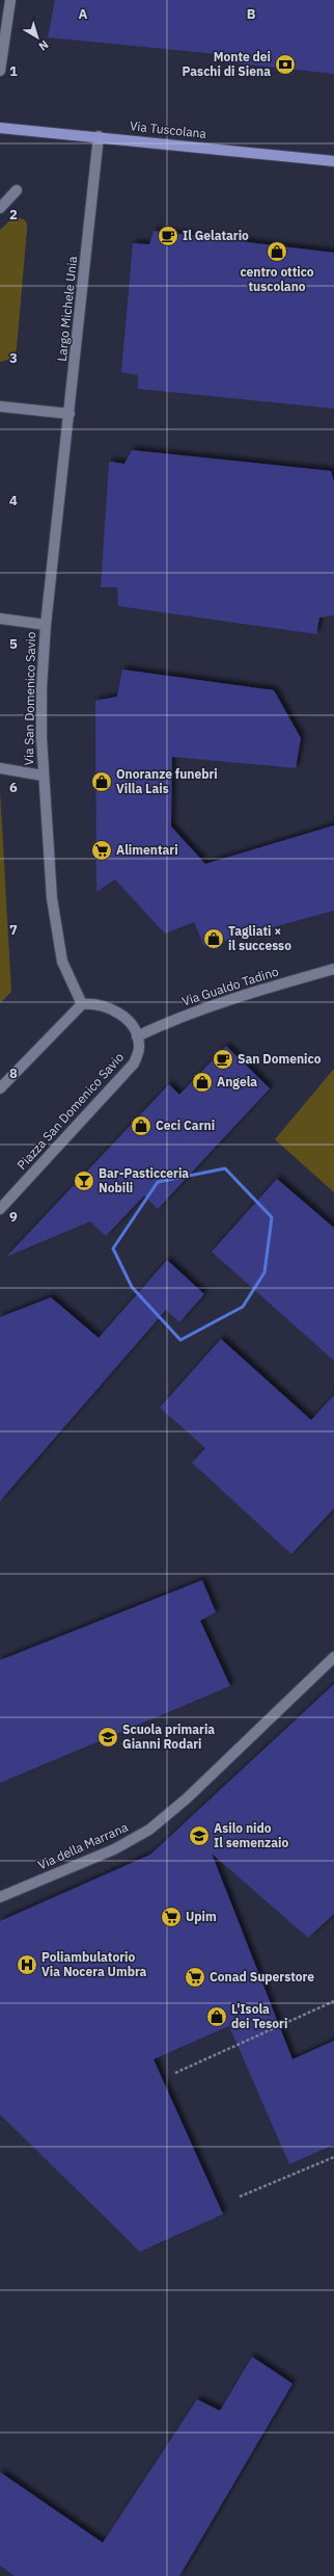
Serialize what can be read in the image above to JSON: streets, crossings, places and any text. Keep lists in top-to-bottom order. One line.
{"streets":{"main road":["Via Tuscolana"],"street":["Largo Michele Unia","Via San Domenico Savio","Via Gualdo Tadino","Piazza San Domenico Savio","Via della Marrana"]},"crossings":[["Via Tuscolana","Largo Michele Unia"],["Largo Michele Unia","Via San Domenico Savio"],["Via Gualdo Tadino","Piazza San Domenico Savio"]],"places":{"bank":["Monte dei Paschi di Siena"],"cafe":["Il Gelatario","San Domenico"],"shop":["centro ottico tuscolano","Onoranze funebri Villa Lais","Tagliati × il successo","Angela","Ceci Carni","L'Isola dei Tesori"],"supermarket":["Alimentari","Upim","Conad Superstore"],"bar":["Bar-Pasticceria Nobili"],"school or university":["Scuola primaria Gianni Rodari","Asilo nido Il semenzaio"],"hospital":["Poliambulatorio Via Nocera Umbra"]},"north":"bottom right","grid":{"columns":["A","B"],"rows":["1","2","3","4","5","6","7","8","9"]}}
